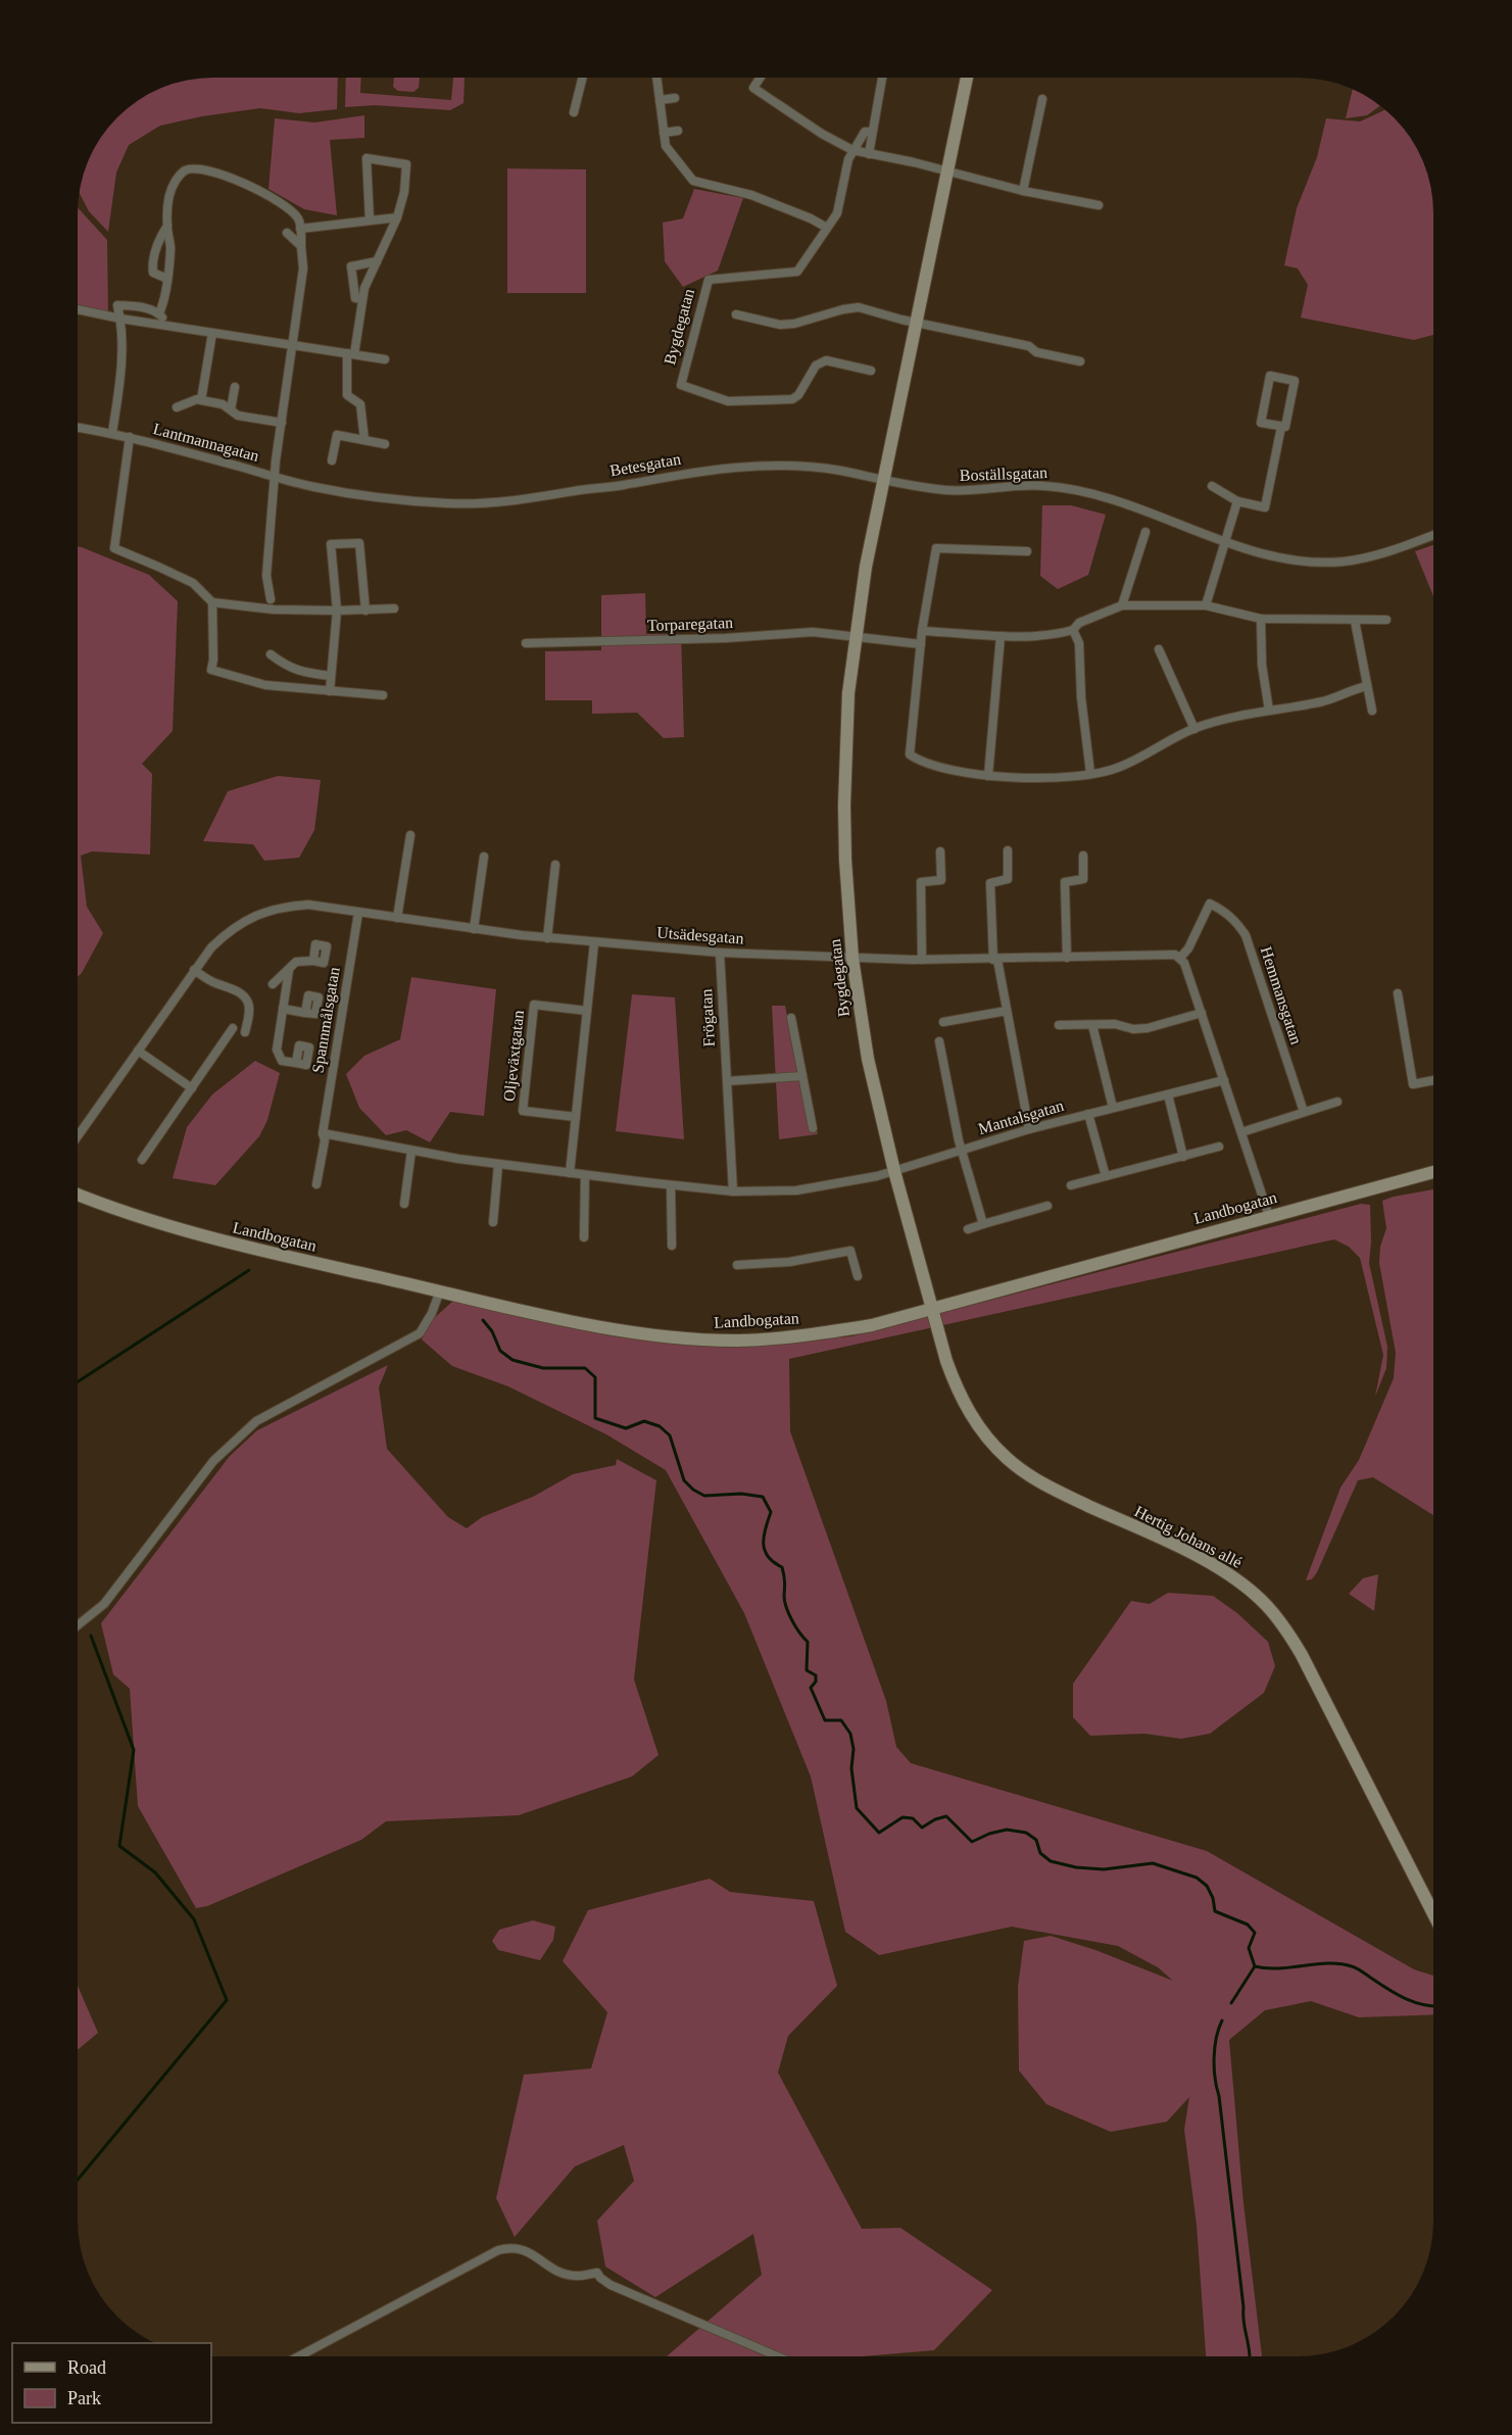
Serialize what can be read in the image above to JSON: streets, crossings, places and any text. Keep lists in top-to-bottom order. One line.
{"streets":{"street":["Bygdegatan","Lantmannagatan","Betesgatan","Boställsgatan","Torparegatan","Utsädesgatan","Hemmansgatan","Frögatan","Spannmålsgatan","Oljeväxtgatan","Mantalsgatan","Landbogatan","Hertig Johans allé"]},"crossings":[["Bygdegatan","Betesgatan"],["Bygdegatan","Boställsgatan"],["Bygdegatan","Torparegatan"],["Bygdegatan","Utsädesgatan"],["Bygdegatan","Mantalsgatan"],["Bygdegatan","Landbogatan"],["Bygdegatan","Hertig Johans allé"],["Lantmannagatan","Betesgatan"],["Betesgatan","Boställsgatan"],["Utsädesgatan","Frögatan"],["Utsädesgatan","Spannmålsgatan"],["Landbogatan","Hertig Johans allé"]],"legend":["Road","Park"]}
